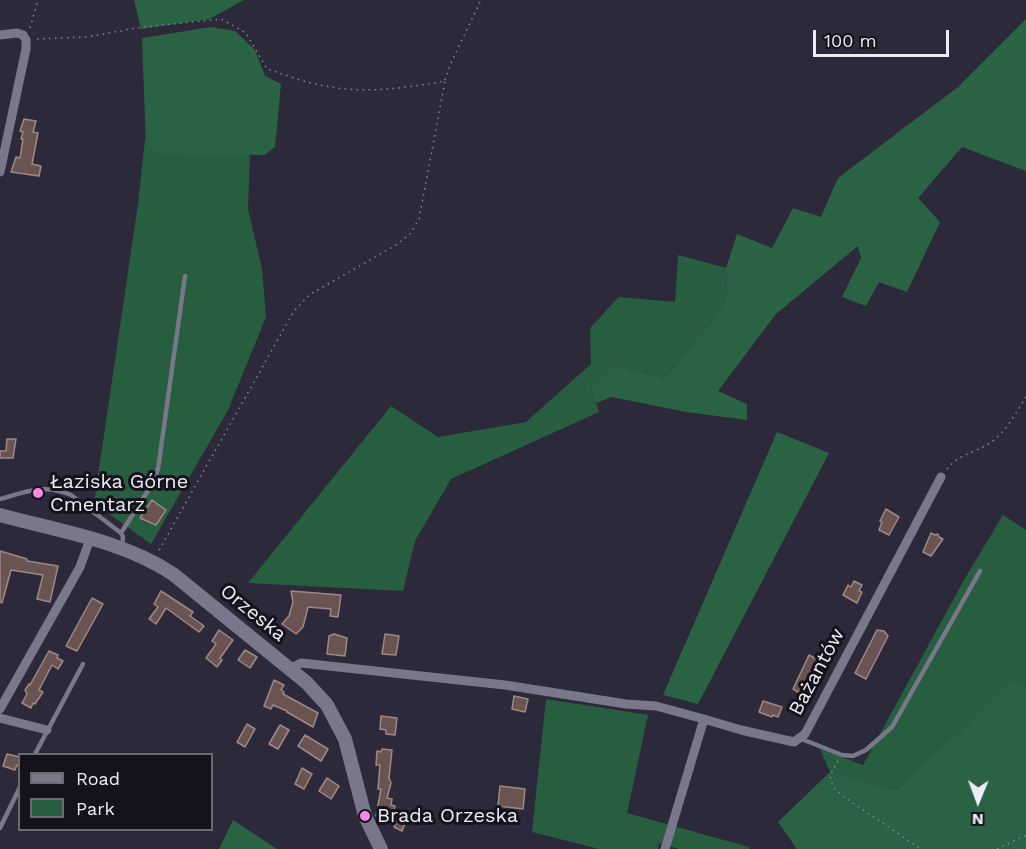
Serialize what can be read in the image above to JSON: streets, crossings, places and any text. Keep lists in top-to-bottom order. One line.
{"streets":{"street":["Orzeska","Bażantów"]},"crossings":[["Orzeska","Bażantów"]],"places":["Łaziska Górne Cmentarz","Brada Orzeska"],"legend":["Road","Park"],"scale_bar":"100 m","north":"bottom"}
